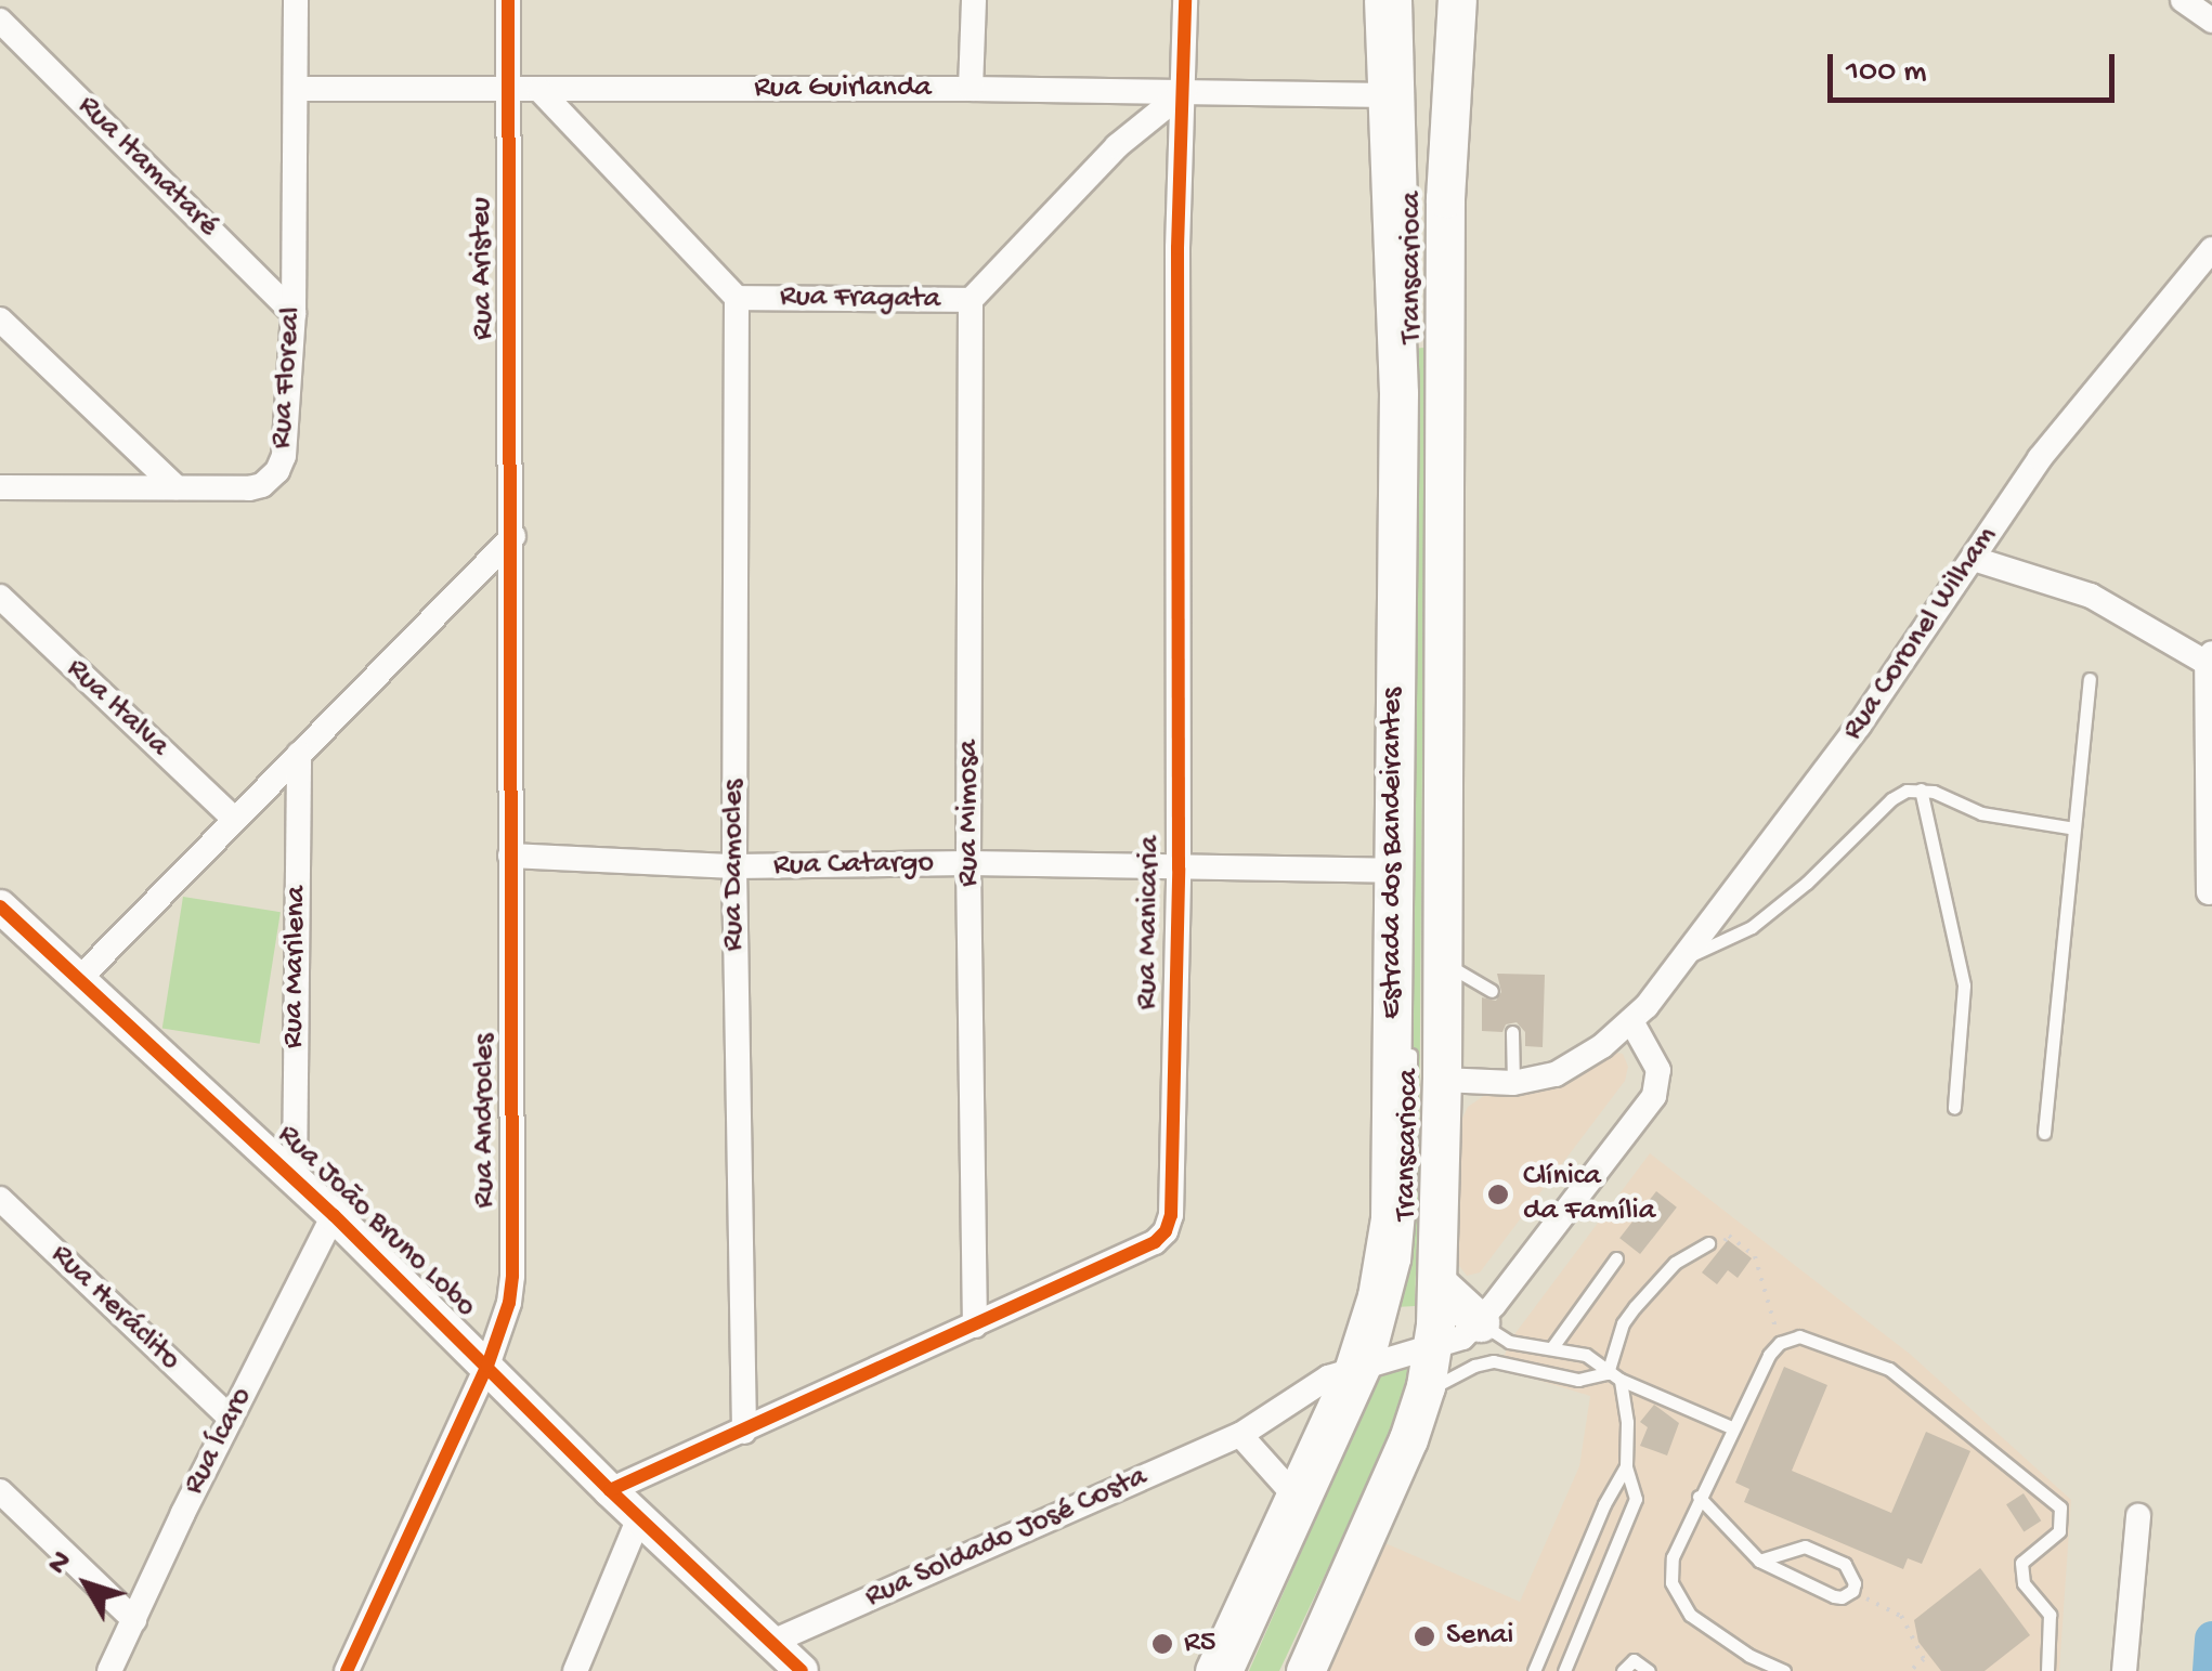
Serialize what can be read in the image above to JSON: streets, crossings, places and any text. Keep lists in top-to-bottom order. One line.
{"streets":{"main road":["Estrada dos Bandeirantes"],"street":["Rua Guirlanda","Rua Itamataré","Rua Aristeu","Rua Fragata","Rua Floreal","Rua Coronel Wilham","Rua Italva","Rua Mimosa","Rua Damocles","Rua Catargo","Rua Manicaria","Rua Marilena","Rua Androcles","Rua João Bruno Lobo","Rua Heráclito","Rua Ícaro","Rua Soldado José Costa"],"lane":["Transcarioca"]},"crossings":[["Rua Guirlanda","Rua Aristeu"],["Rua Guirlanda","Rua Fragata"],["Rua Guirlanda","Rua Floreal"],["Rua Guirlanda","Estrada dos Bandeirantes"],["Rua Guirlanda","Rua Manicaria"],["Rua Itamataré","Rua Floreal"],["Transcarioca","Estrada dos Bandeirantes"],["Transcarioca","Rua Catargo"],["Transcarioca","Rua Soldado José Costa"],["Rua Aristeu","Rua Androcles"],["Rua Fragata","Rua Mimosa"],["Rua Fragata","Rua Damocles"],["Rua Fragata","Rua Manicaria"],["Rua Coronel Wilham","Estrada dos Bandeirantes"],["Rua Mimosa","Rua Catargo"],["Rua Mimosa","Rua Manicaria"],["Estrada dos Bandeirantes","Rua Catargo"],["Estrada dos Bandeirantes","Rua Soldado José Costa"],["Rua Damocles","Rua Catargo"],["Rua Damocles","Rua Manicaria"],["Rua Catargo","Rua Manicaria"],["Rua Catargo","Rua Androcles"],["Rua Manicaria","Rua João Bruno Lobo"],["Rua Marilena","Rua João Bruno Lobo"],["Rua Androcles","Rua João Bruno Lobo"],["Rua João Bruno Lobo","Rua Ícaro"],["Rua João Bruno Lobo","Rua Soldado José Costa"],["Rua Heráclito","Rua Ícaro"]],"places":["Clínica da Família","Senai","R5"],"scale_bar":"100 m","north":"top left"}
